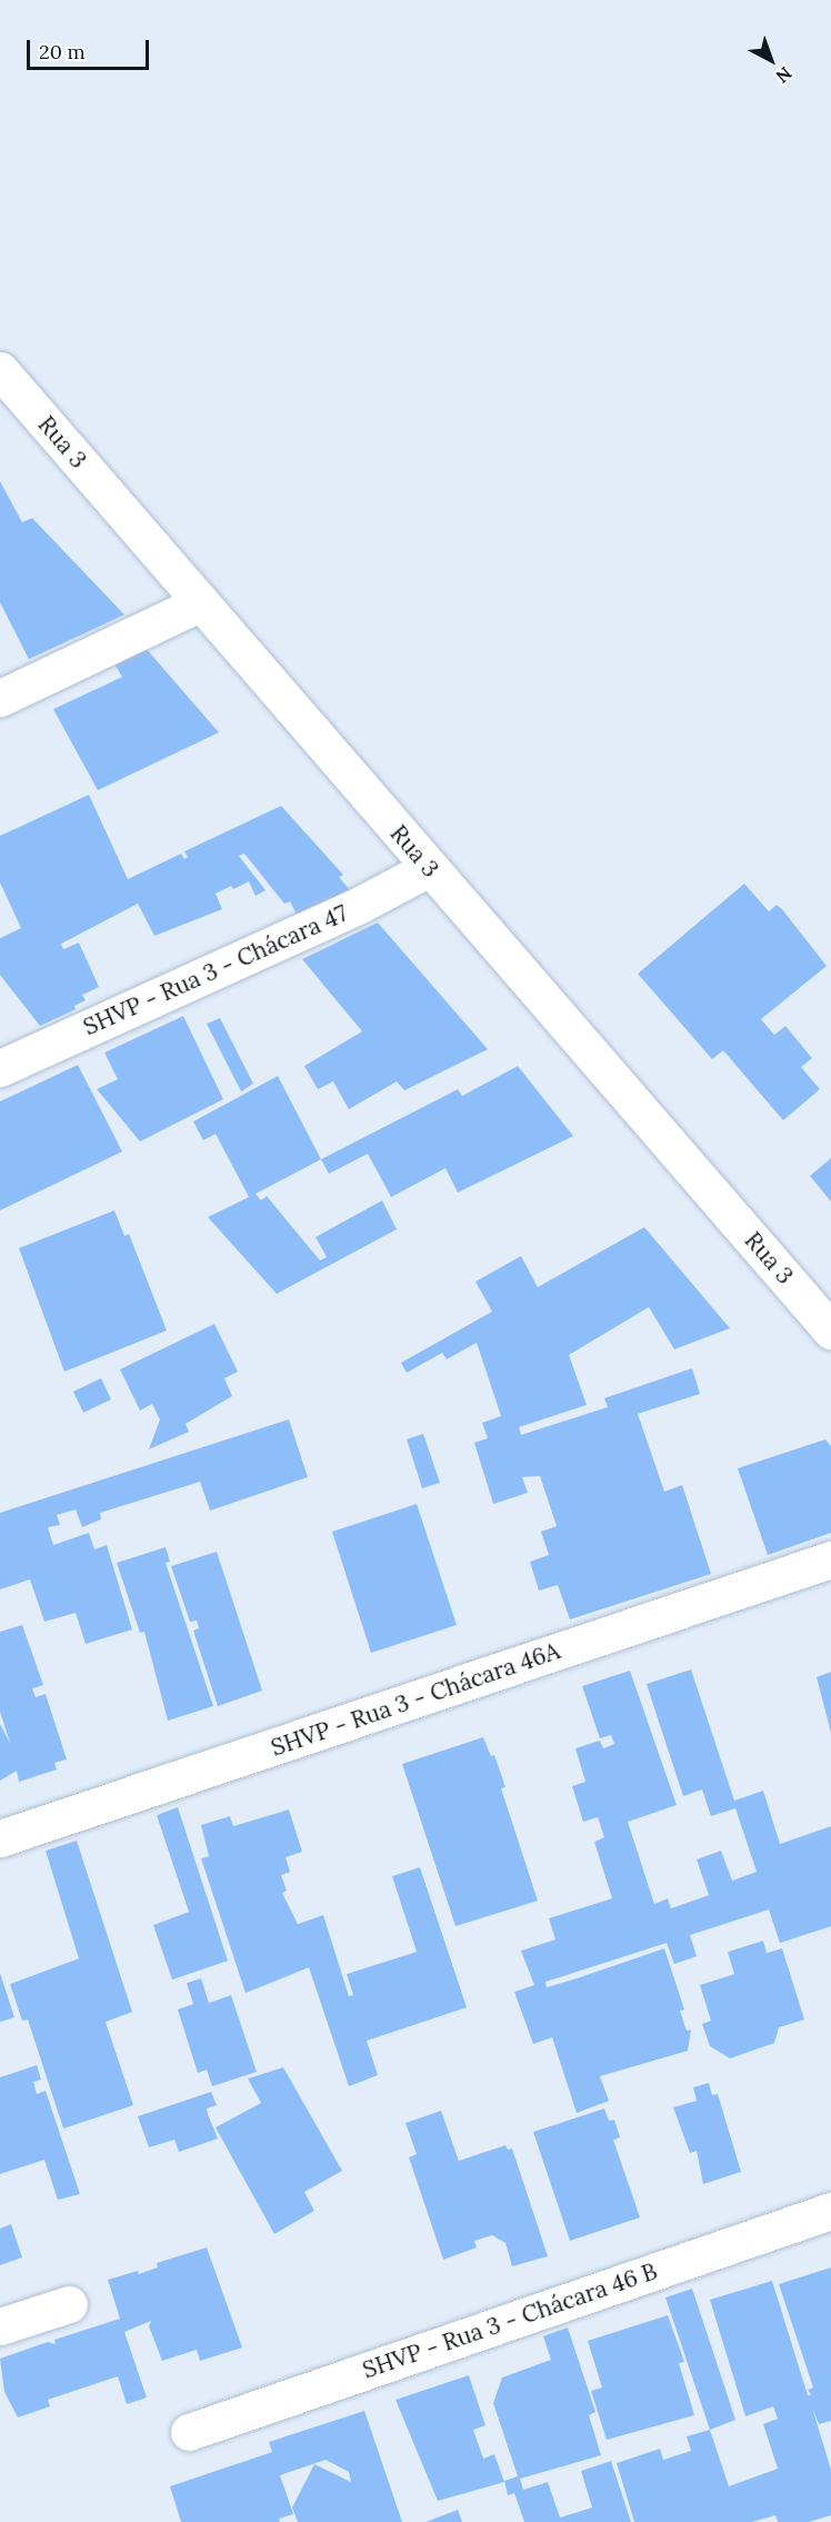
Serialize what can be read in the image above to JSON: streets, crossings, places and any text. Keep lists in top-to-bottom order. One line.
{"streets":{"street":["Rua 3","SHVP - Rua 3 - Chácara 47","SHVP - Rua 3 - Chácara 46A","SHVP - Rua 3 - Chácara 46 B"]},"crossings":[["Rua 3","SHVP - Rua 3 - Chácara 47"]],"scale_bar":"20 m","north":"bottom right"}
